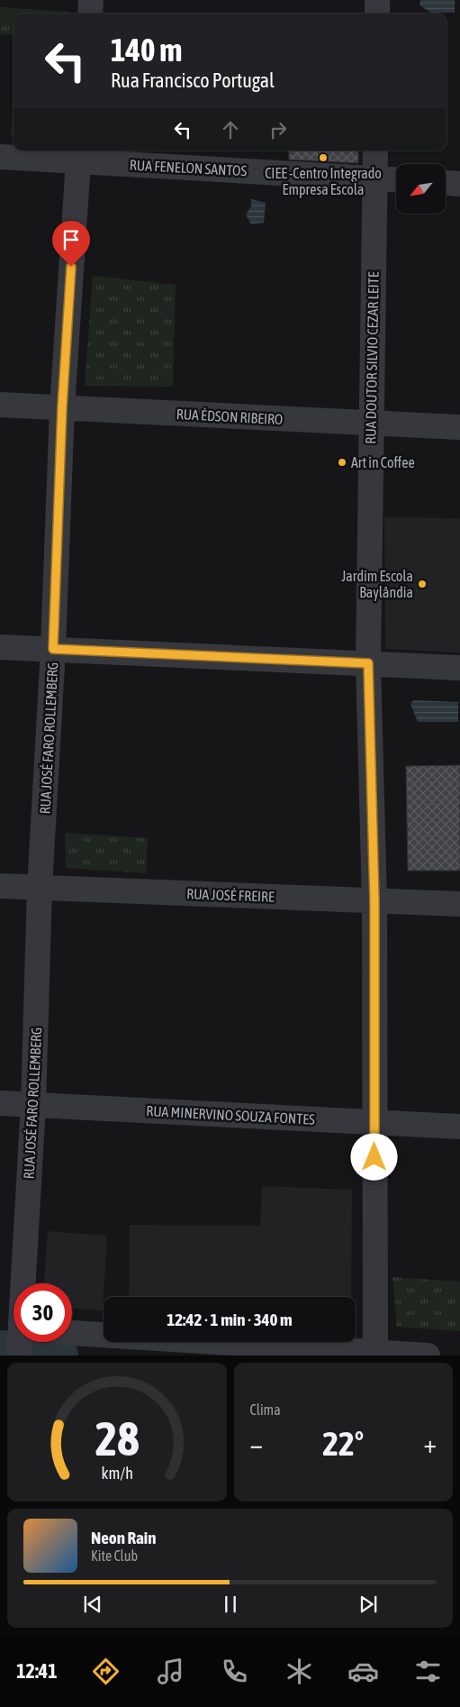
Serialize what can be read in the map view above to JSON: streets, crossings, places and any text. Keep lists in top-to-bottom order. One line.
{"streets":{"street":["RUA FENELON SANTOS","RUA DOUTOR SILVIO CEZAR LEITE","RUA ÉDSON RIBEIRO","RUA JOSÉ FARO ROLLEMBERG","RUA JOSÉ FREIRE","RUA MINERVINO SOUZA FONTES"]},"crossings":[["RUA FENELON SANTOS","RUA DOUTOR SILVIO CEZAR LEITE"],["RUA FENELON SANTOS","RUA JOSÉ FARO ROLLEMBERG"],["RUA DOUTOR SILVIO CEZAR LEITE","RUA ÉDSON RIBEIRO"],["RUA DOUTOR SILVIO CEZAR LEITE","RUA JOSÉ FREIRE"],["RUA DOUTOR SILVIO CEZAR LEITE","RUA MINERVINO SOUZA FONTES"],["RUA ÉDSON RIBEIRO","RUA JOSÉ FARO ROLLEMBERG"],["RUA JOSÉ FARO ROLLEMBERG","RUA JOSÉ FREIRE"],["RUA JOSÉ FARO ROLLEMBERG","RUA MINERVINO SOUZA FONTES"]],"places":["CIEE -Centro Integrado Empresa Escola","Art in Coffee","Jardim Escola Baylândia"],"north":"bottom left","page":{"turn":["140 m","Rua Francisco Portugal"],"limit":"30","trip":"12:42 · 1 min · 340 m","tile":"Clima","heat":["−","22°","+"],"song":["Neon Rain","Kite Club"],"tabs":"12:41","gauge":["28","km/h"]}}
